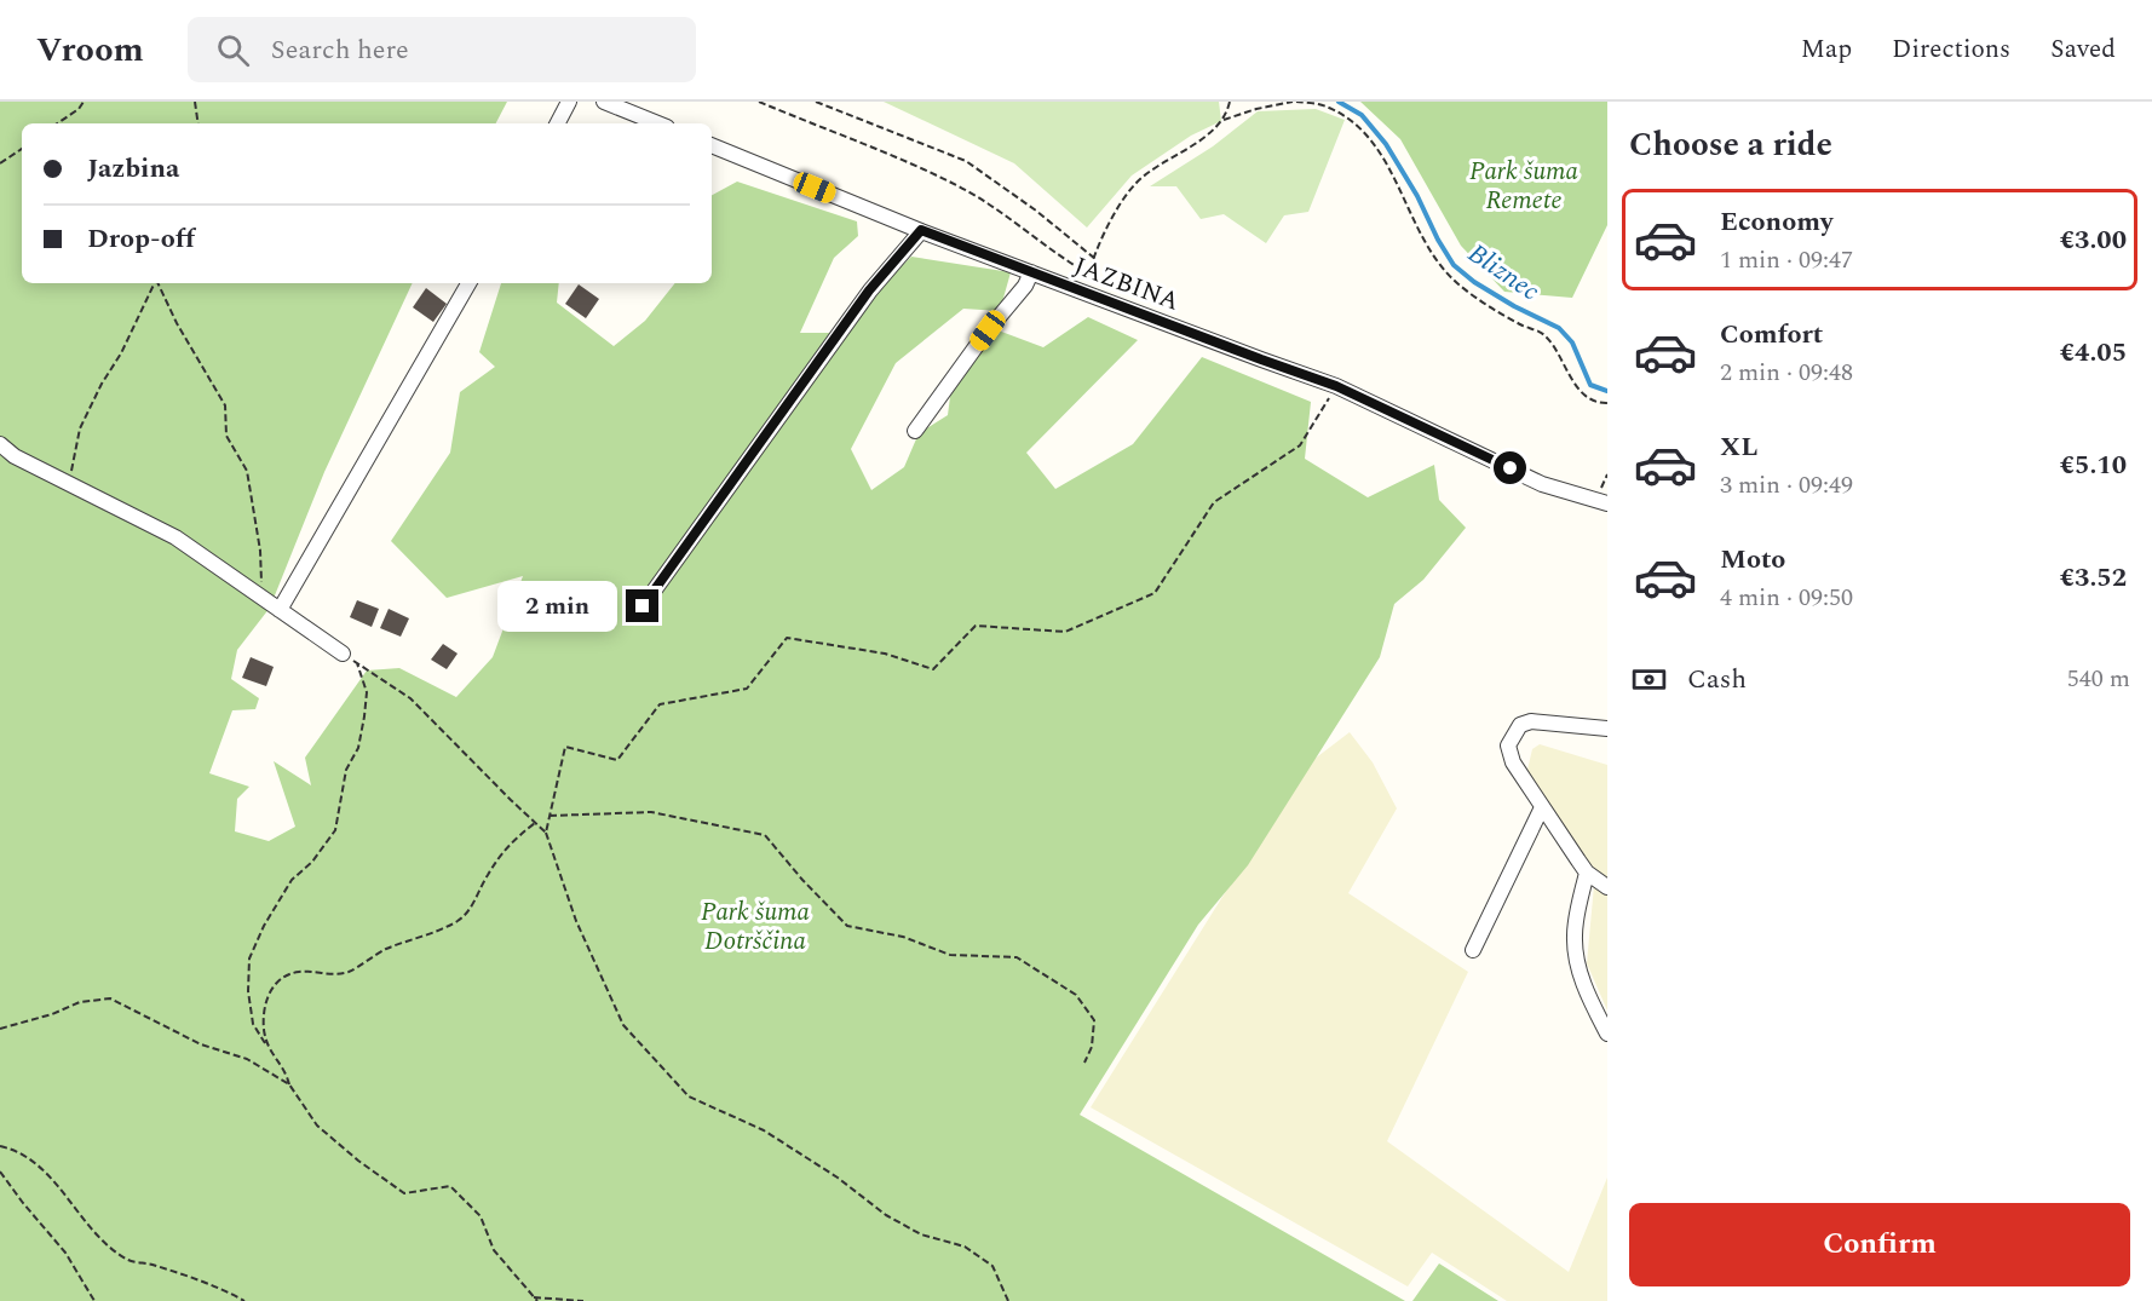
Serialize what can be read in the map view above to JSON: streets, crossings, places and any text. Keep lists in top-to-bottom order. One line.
{"streets":{"street":["JAZBINA"]},"water":["Bliznec"],"parks":["Park šuma Remete","Park šuma Dotrščina"],"page":{"header":"Vroom","search":"Search here","nav":["Map","Directions","Saved"],"heading":"Choose a ride","banner":["Jazbina","Drop-off"],"list":[{"name":"Economy","note":"1 min · 09:47","value":"€3.00"},{"name":"Comfort","note":"2 min · 09:48","value":"€4.05"},{"name":"XL","note":"3 min · 09:49","value":"€5.10"},{"name":"Moto","note":"4 min · 09:50","value":"€3.52"}],"bubble":"2 min","pay":["Cash","540 m"],"buttons":"Confirm"}}
